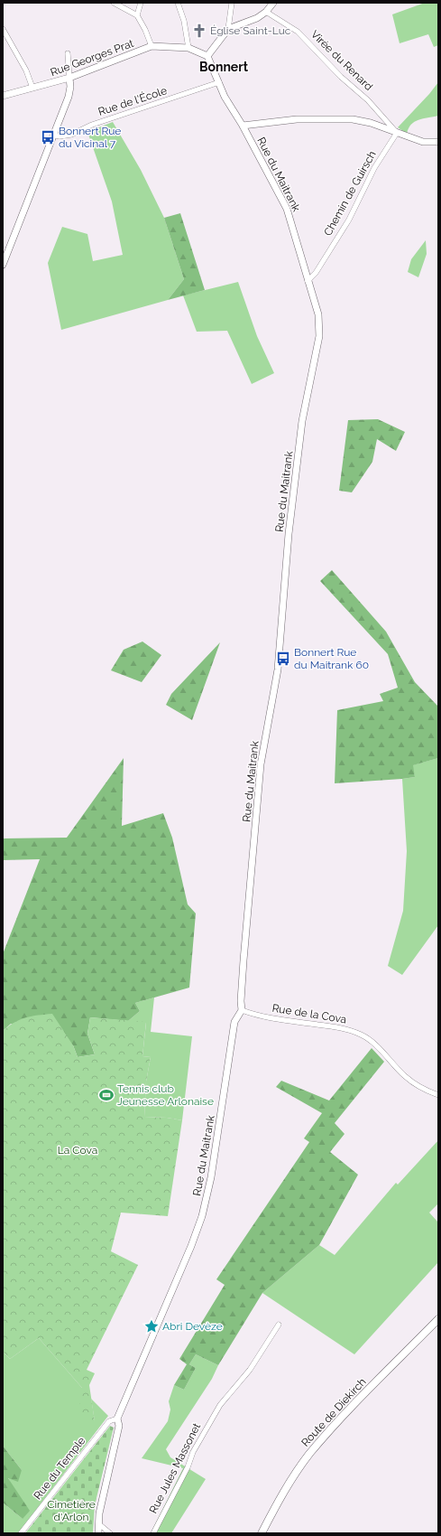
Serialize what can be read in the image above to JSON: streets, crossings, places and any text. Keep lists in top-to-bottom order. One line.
{"streets":{"main road":["Route de Diekirch"],"street":["Rue Georges Prat","Virée du Renard","Rue de l'École","Rue du Maitrank","Chemin de Guirsch","Rue de la Cova","Rue du Temple","Rue Jules Massonet"]},"crossings":[["Virée du Renard","Chemin de Guirsch"],["Rue de l'École","Rue du Maitrank"],["Rue du Maitrank","Chemin de Guirsch"],["Rue du Maitrank","Rue de la Cova"],["Rue du Maitrank","Rue du Temple"]],"districts":["Bonnert"],"parks":["La Cova","Cimetière d'Arlon"],"places":{"church":["Église Saint-Luc"],"bus stop":["Bonnert Rue du Vicinal 7","Bonnert Rue du Maitrank 60"],"sports":["Tennis club Jeunesse Arlonaise"],"place":["Abri Devèze"]}}
